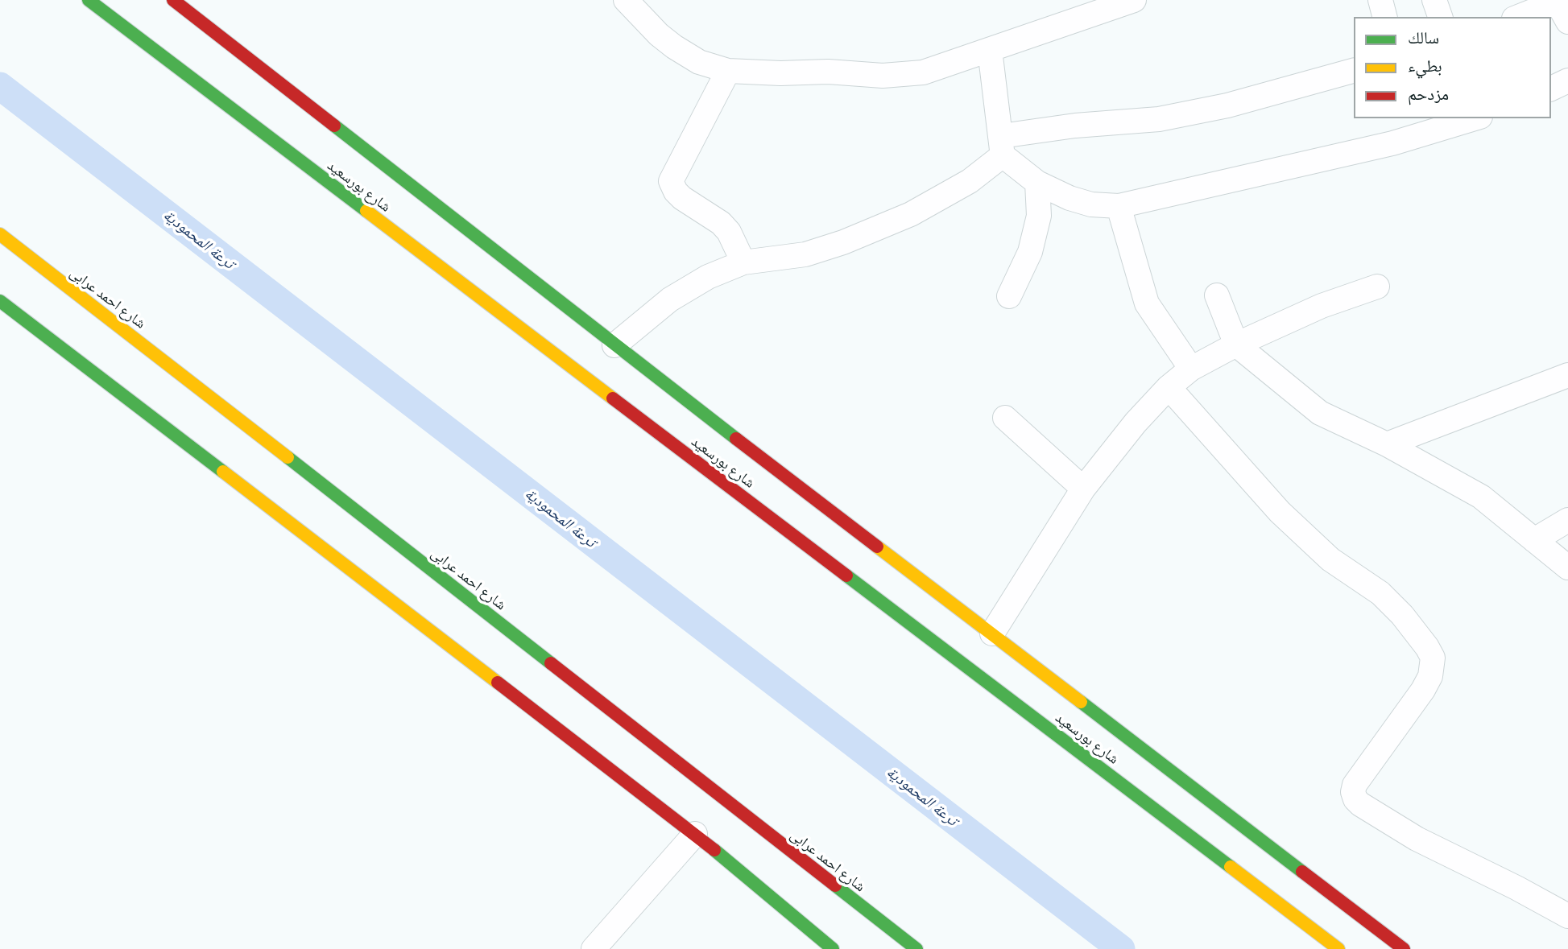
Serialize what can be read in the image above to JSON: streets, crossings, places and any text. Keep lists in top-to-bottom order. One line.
{"streets":{"main road":["شارع بورسعيد","شارع احمد عرابى"]},"water":["ترعة المحمودية"],"legend":["سالك","بطيء","مزدحم"]}
